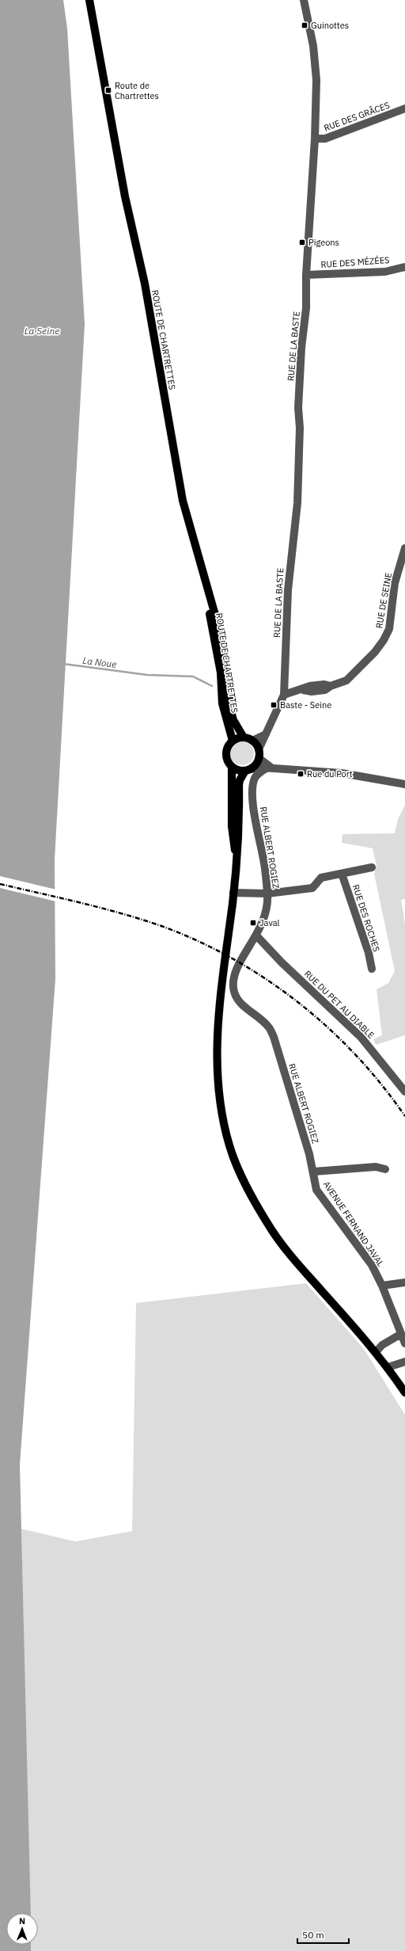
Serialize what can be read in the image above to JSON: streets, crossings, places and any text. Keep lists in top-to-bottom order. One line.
{"streets":{"main road":["ROUTE DE CHARTRETTES"],"street":["RUE DES GRÂCES","RUE DES MÉZÉES","RUE DE LA BASTE","RUE DE SEINE","RUE ALBERT ROGIEZ","RUE DES ROCHES","RUE DU PET AU DIABLE","AVENUE FERNAND JAVAL"]},"crossings":[["RUE DES GRÂCES","RUE DE LA BASTE"],["RUE DES MÉZÉES","RUE DE LA BASTE"],["RUE DE LA BASTE","RUE DE SEINE"],["RUE ALBERT ROGIEZ","RUE DES ROCHES"],["RUE ALBERT ROGIEZ","RUE DU PET AU DIABLE"],["RUE ALBERT ROGIEZ","AVENUE FERNAND JAVAL"]],"water":["La Seine","La Noue"],"places":{"transit":["Guinottes","Route de Chartrettes","Pigeons","Baste - Seine","Rue du Port","Javal"]},"scale_bar":"50 m","north":"top"}
